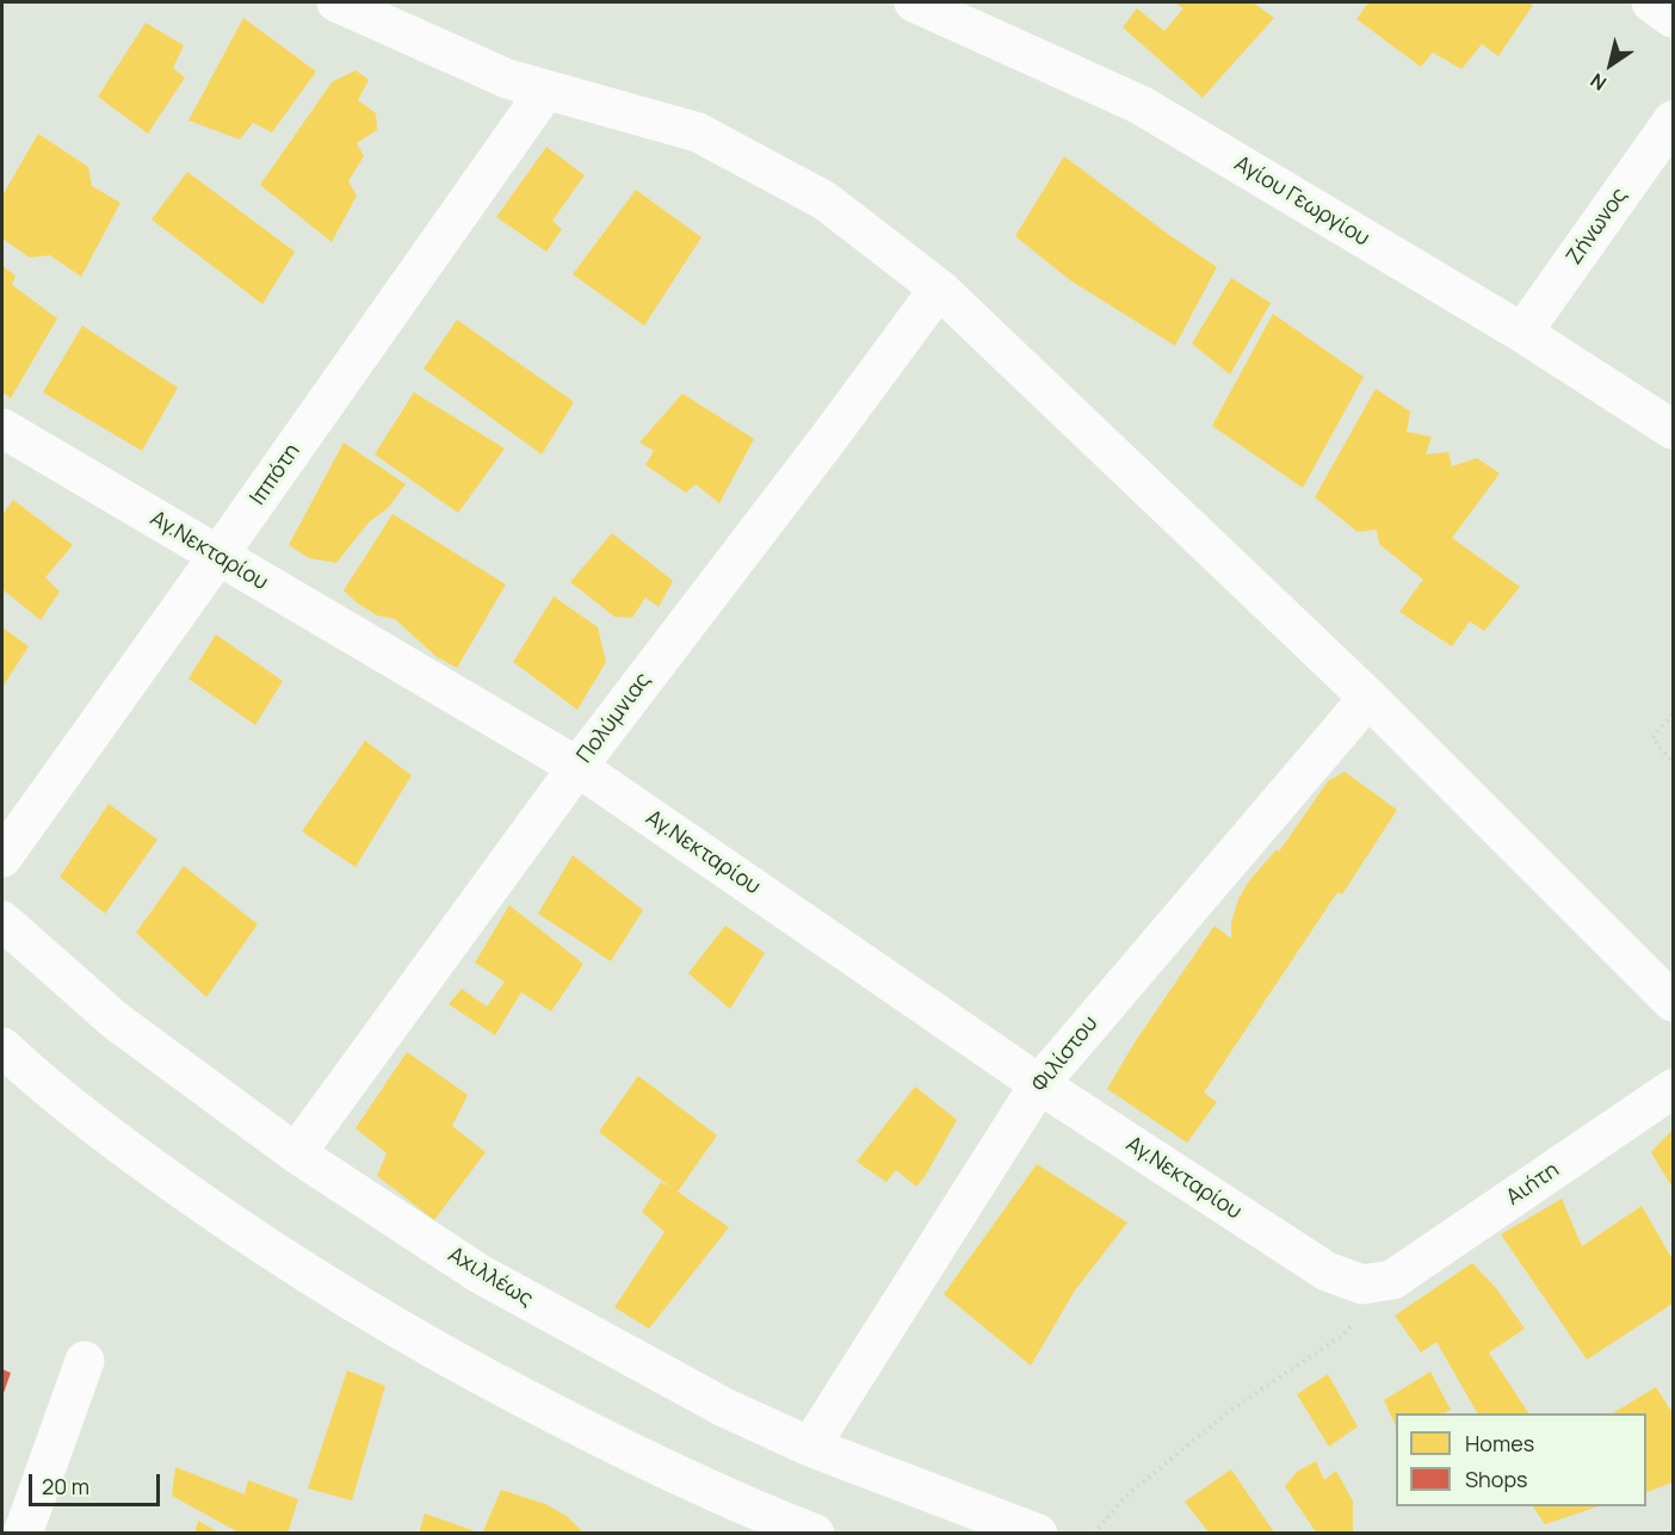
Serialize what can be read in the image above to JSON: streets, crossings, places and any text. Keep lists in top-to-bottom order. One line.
{"streets":{"street":["Αγίου Γεωργίου","Ζήνωνος","Ιππότη","Αγ.Νεκταρίου","Πολύμνιας","Φιλίστου","Αιήτη","Αχιλλέως"]},"crossings":[["Αγίου Γεωργίου","Ζήνωνος"],["Ιππότη","Αγ.Νεκταρίου"],["Αγ.Νεκταρίου","Πολύμνιας"],["Αγ.Νεκταρίου","Φιλίστου"],["Αγ.Νεκταρίου","Αιήτη"],["Πολύμνιας","Αχιλλέως"],["Φιλίστου","Αχιλλέως"]],"legend":["Homes","Shops"],"scale_bar":"20 m","north":"bottom left"}
